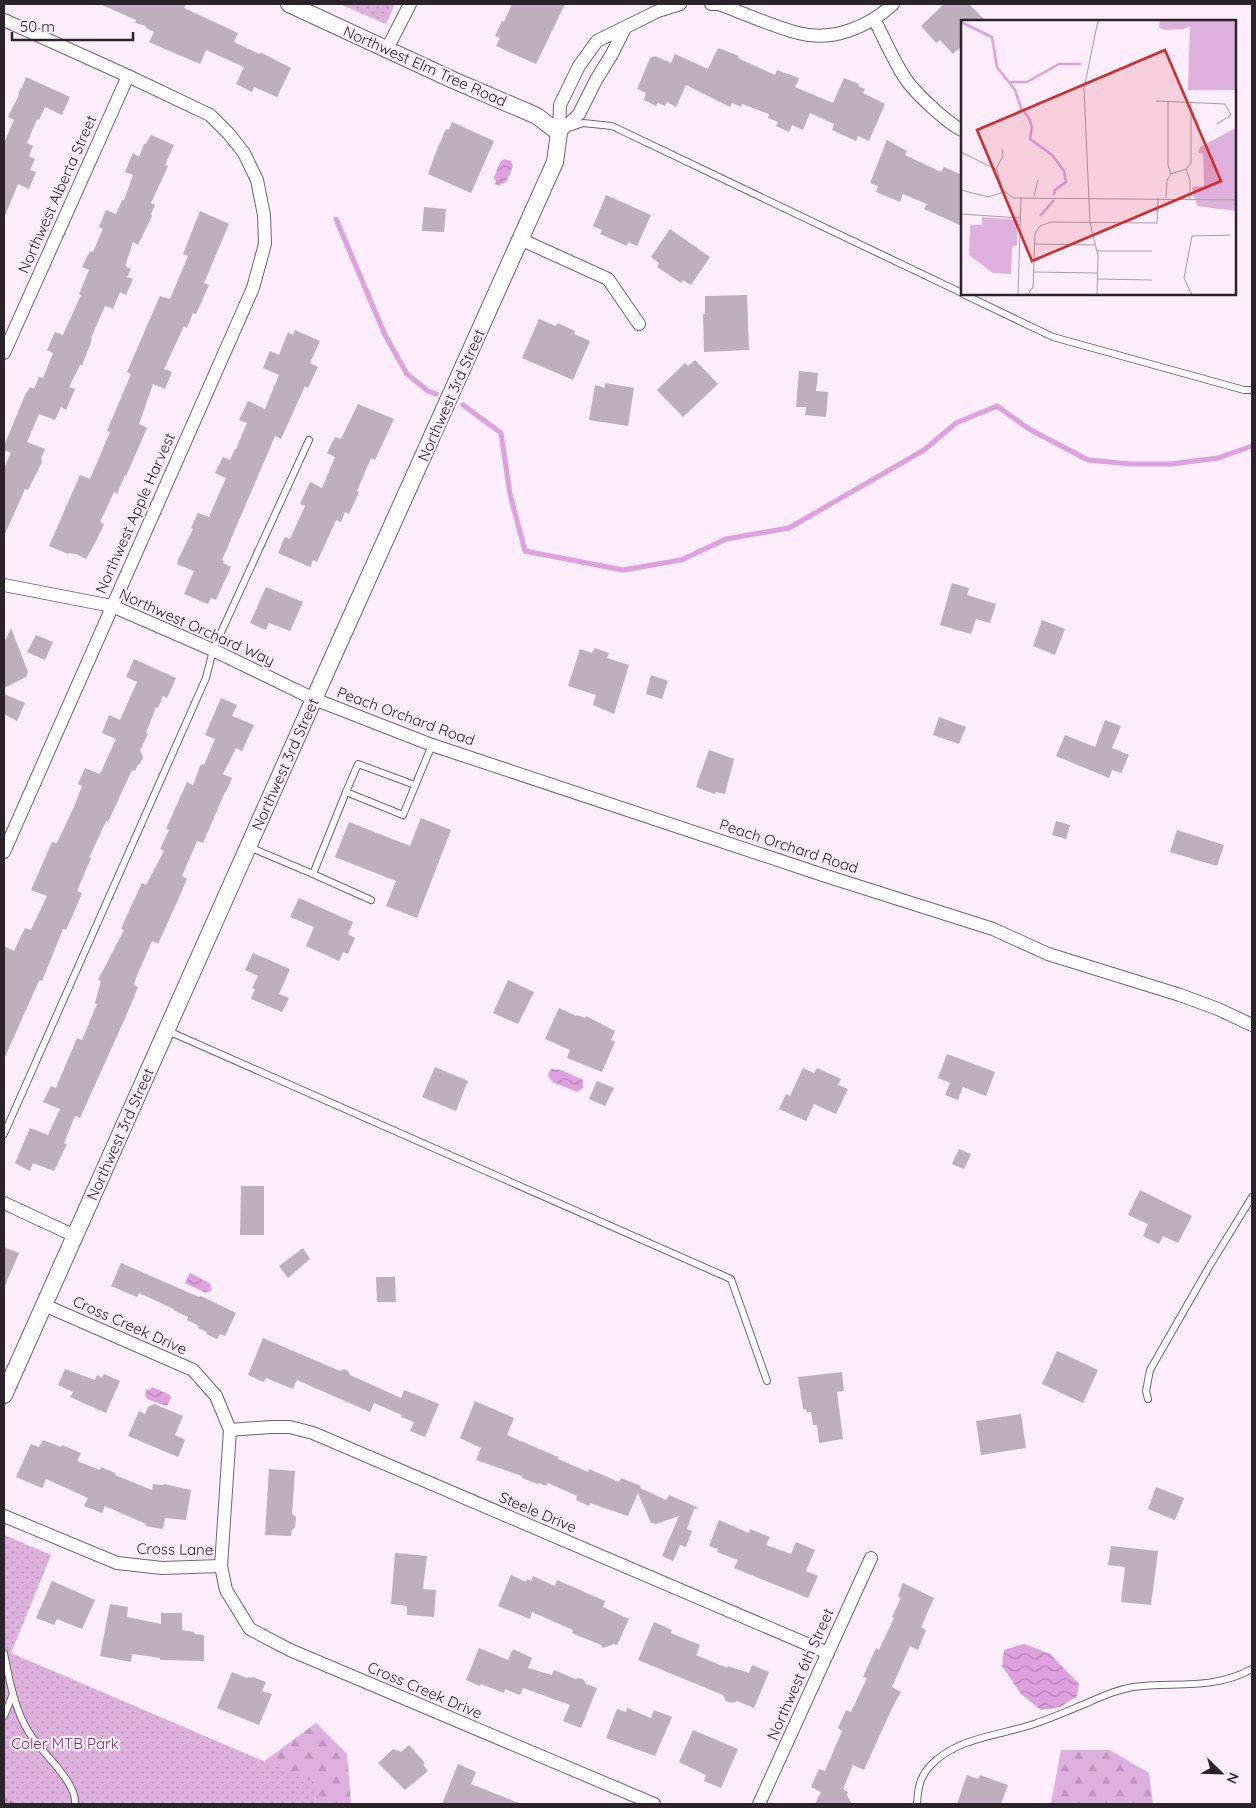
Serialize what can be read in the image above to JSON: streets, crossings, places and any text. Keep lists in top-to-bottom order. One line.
{"streets":{"street":["Northwest Elm Tree Road","Northwest Alberta Street","Northwest 3rd Street","Northwest Apple Harvest","Northwest Orchard Way","Peach Orchard Road","Cross Creek Drive","Steele Drive","Cross Lane","Northwest 6th Street"]},"crossings":[["Northwest Elm Tree Road","Northwest 3rd Street"],["Northwest Alberta Street","Northwest Apple Harvest"],["Northwest 3rd Street","Northwest Orchard Way"],["Northwest 3rd Street","Peach Orchard Road"],["Northwest 3rd Street","Cross Creek Drive"],["Northwest Apple Harvest","Northwest Orchard Way"],["Northwest Orchard Way","Peach Orchard Road"],["Cross Creek Drive","Steele Drive"],["Cross Creek Drive","Cross Lane"],["Steele Drive","Cross Lane"],["Steele Drive","Northwest 6th Street"]],"parks":["Coler MTB Park"],"scale_bar":"50 m","north":"bottom right"}
